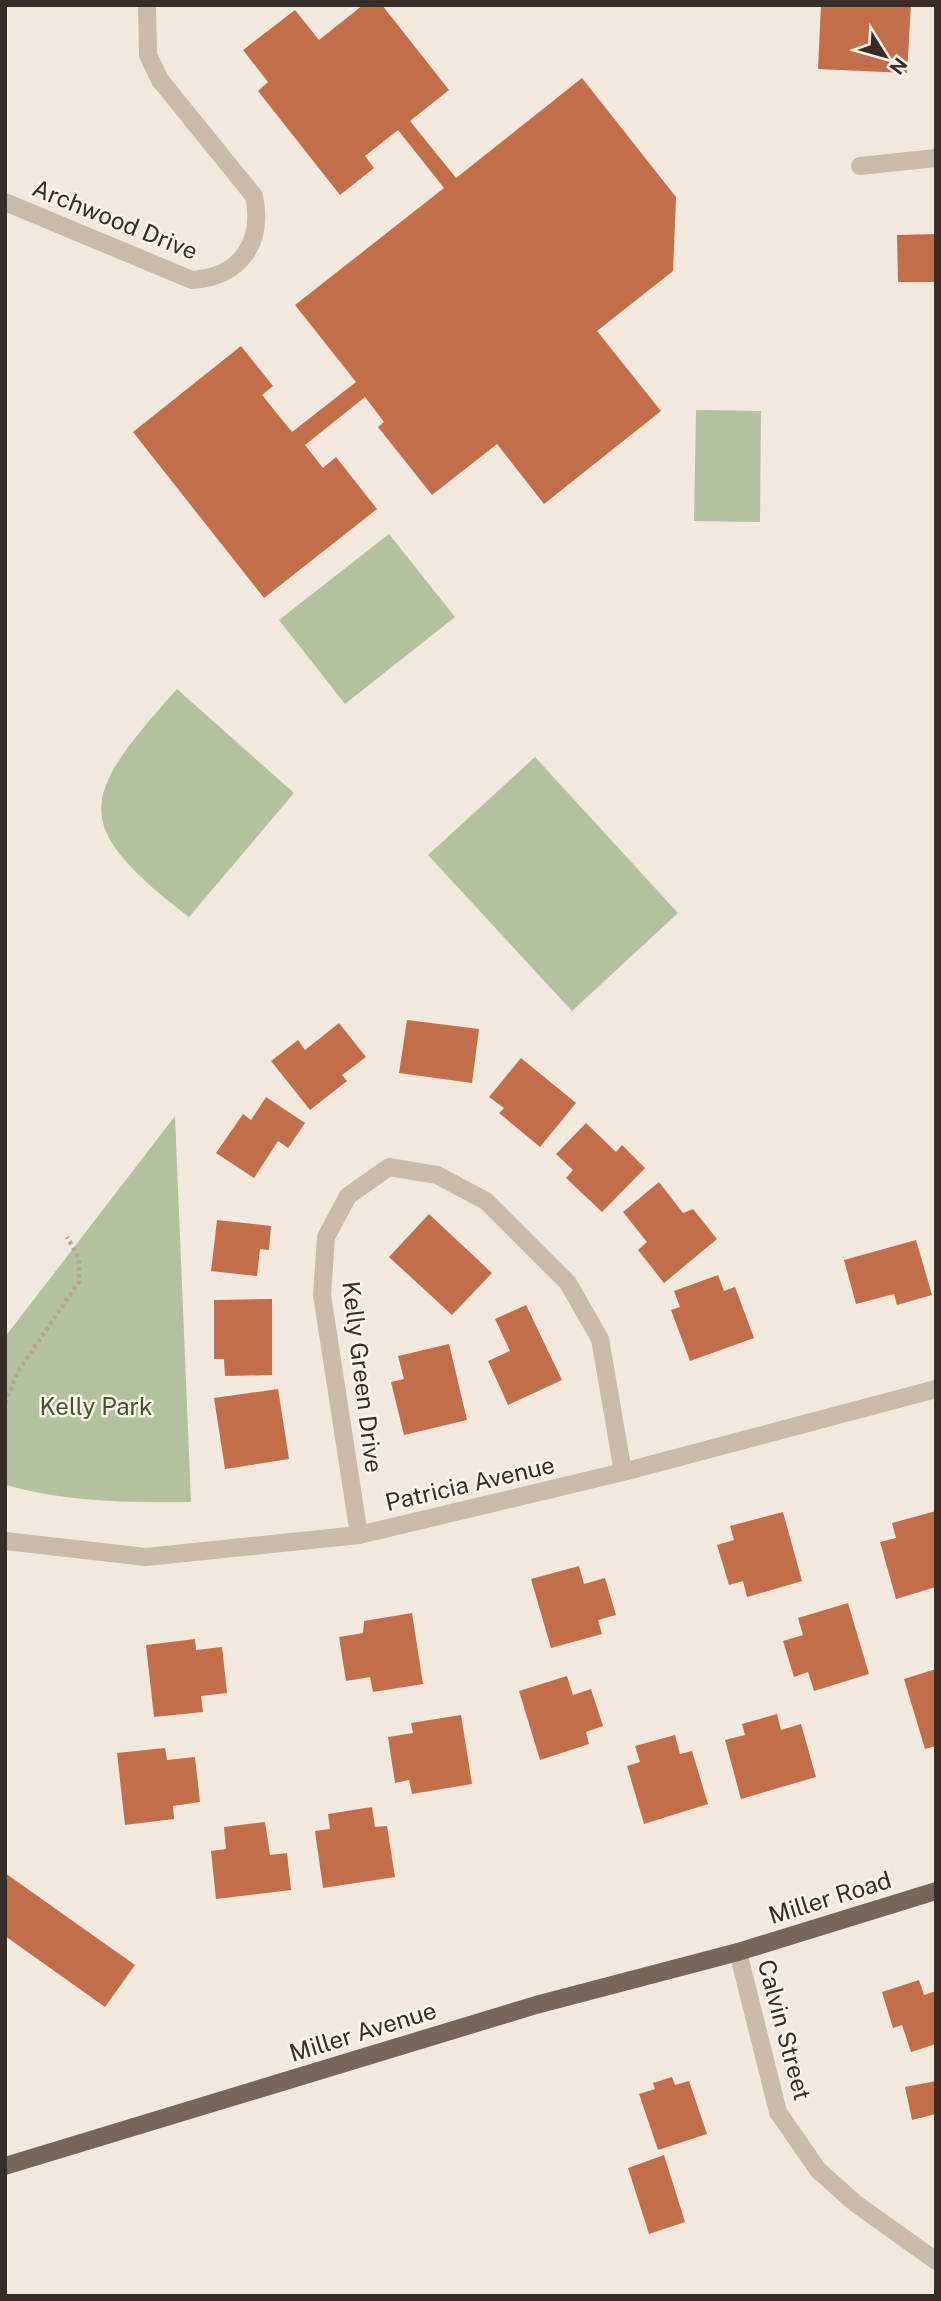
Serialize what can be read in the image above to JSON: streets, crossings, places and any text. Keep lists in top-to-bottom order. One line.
{"streets":{"main road":["Miller Road","Miller Avenue"],"street":["Archwood Drive","Kelly Green Drive","Patricia Avenue","Calvin Street"]},"crossings":[["Kelly Green Drive","Patricia Avenue"],["Miller Road","Calvin Street"],["Miller Road","Miller Avenue"],["Calvin Street","Miller Avenue"]],"parks":["Kelly Park"],"north":"bottom right"}
